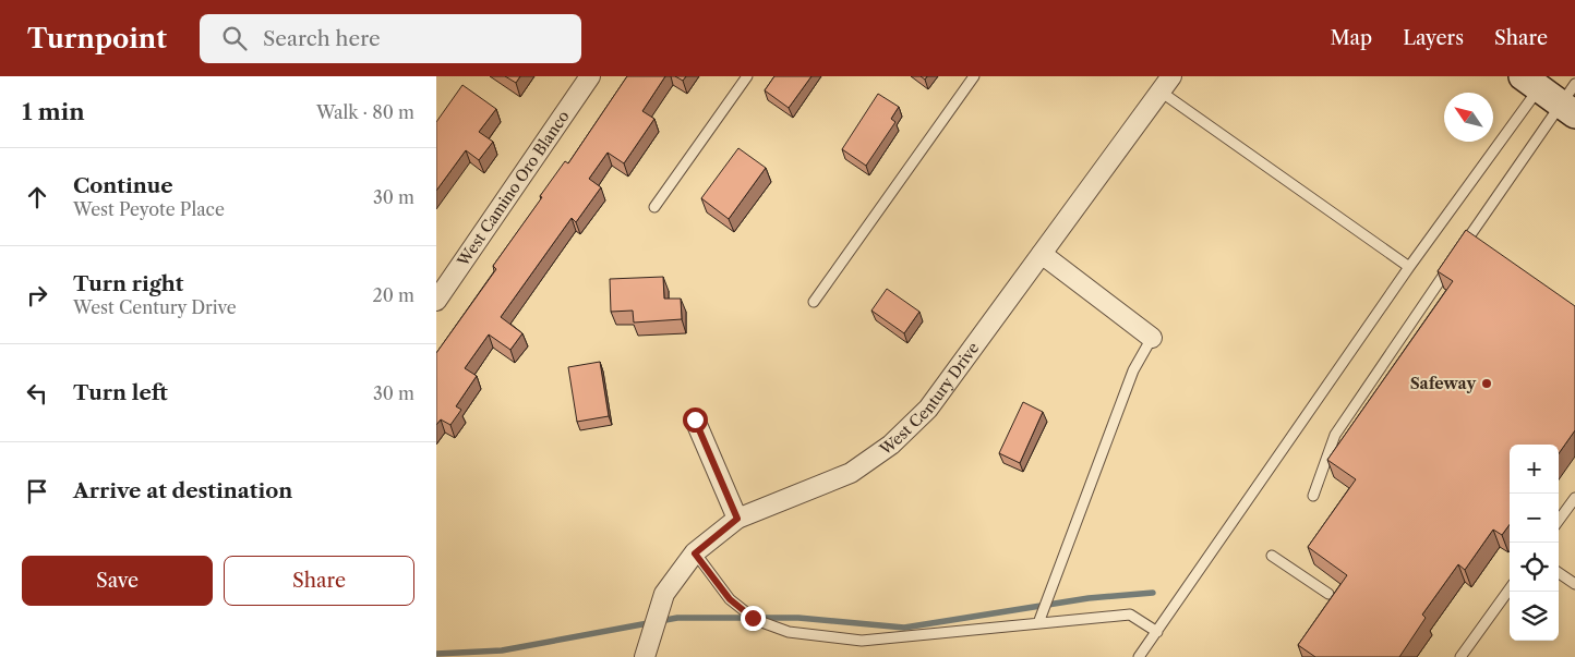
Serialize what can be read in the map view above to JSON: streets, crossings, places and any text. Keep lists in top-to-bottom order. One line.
{"streets":{"street":["West Camino Oro Blanco","West Century Drive"]},"places":["Safeway"],"north":"top left","page":{"header":"Turnpoint","search":"Search here","nav":["Map","Layers","Share"],"heading":["1 min","Walk · 80 m"],"list":[["Continue","West Peyote Place","30 m"],["Turn right","West Century Drive","20 m"],["Turn left","30 m"],"Arrive at destination"],"map_buttons":["+","−"],"buttons":["Save","Share"]}}
